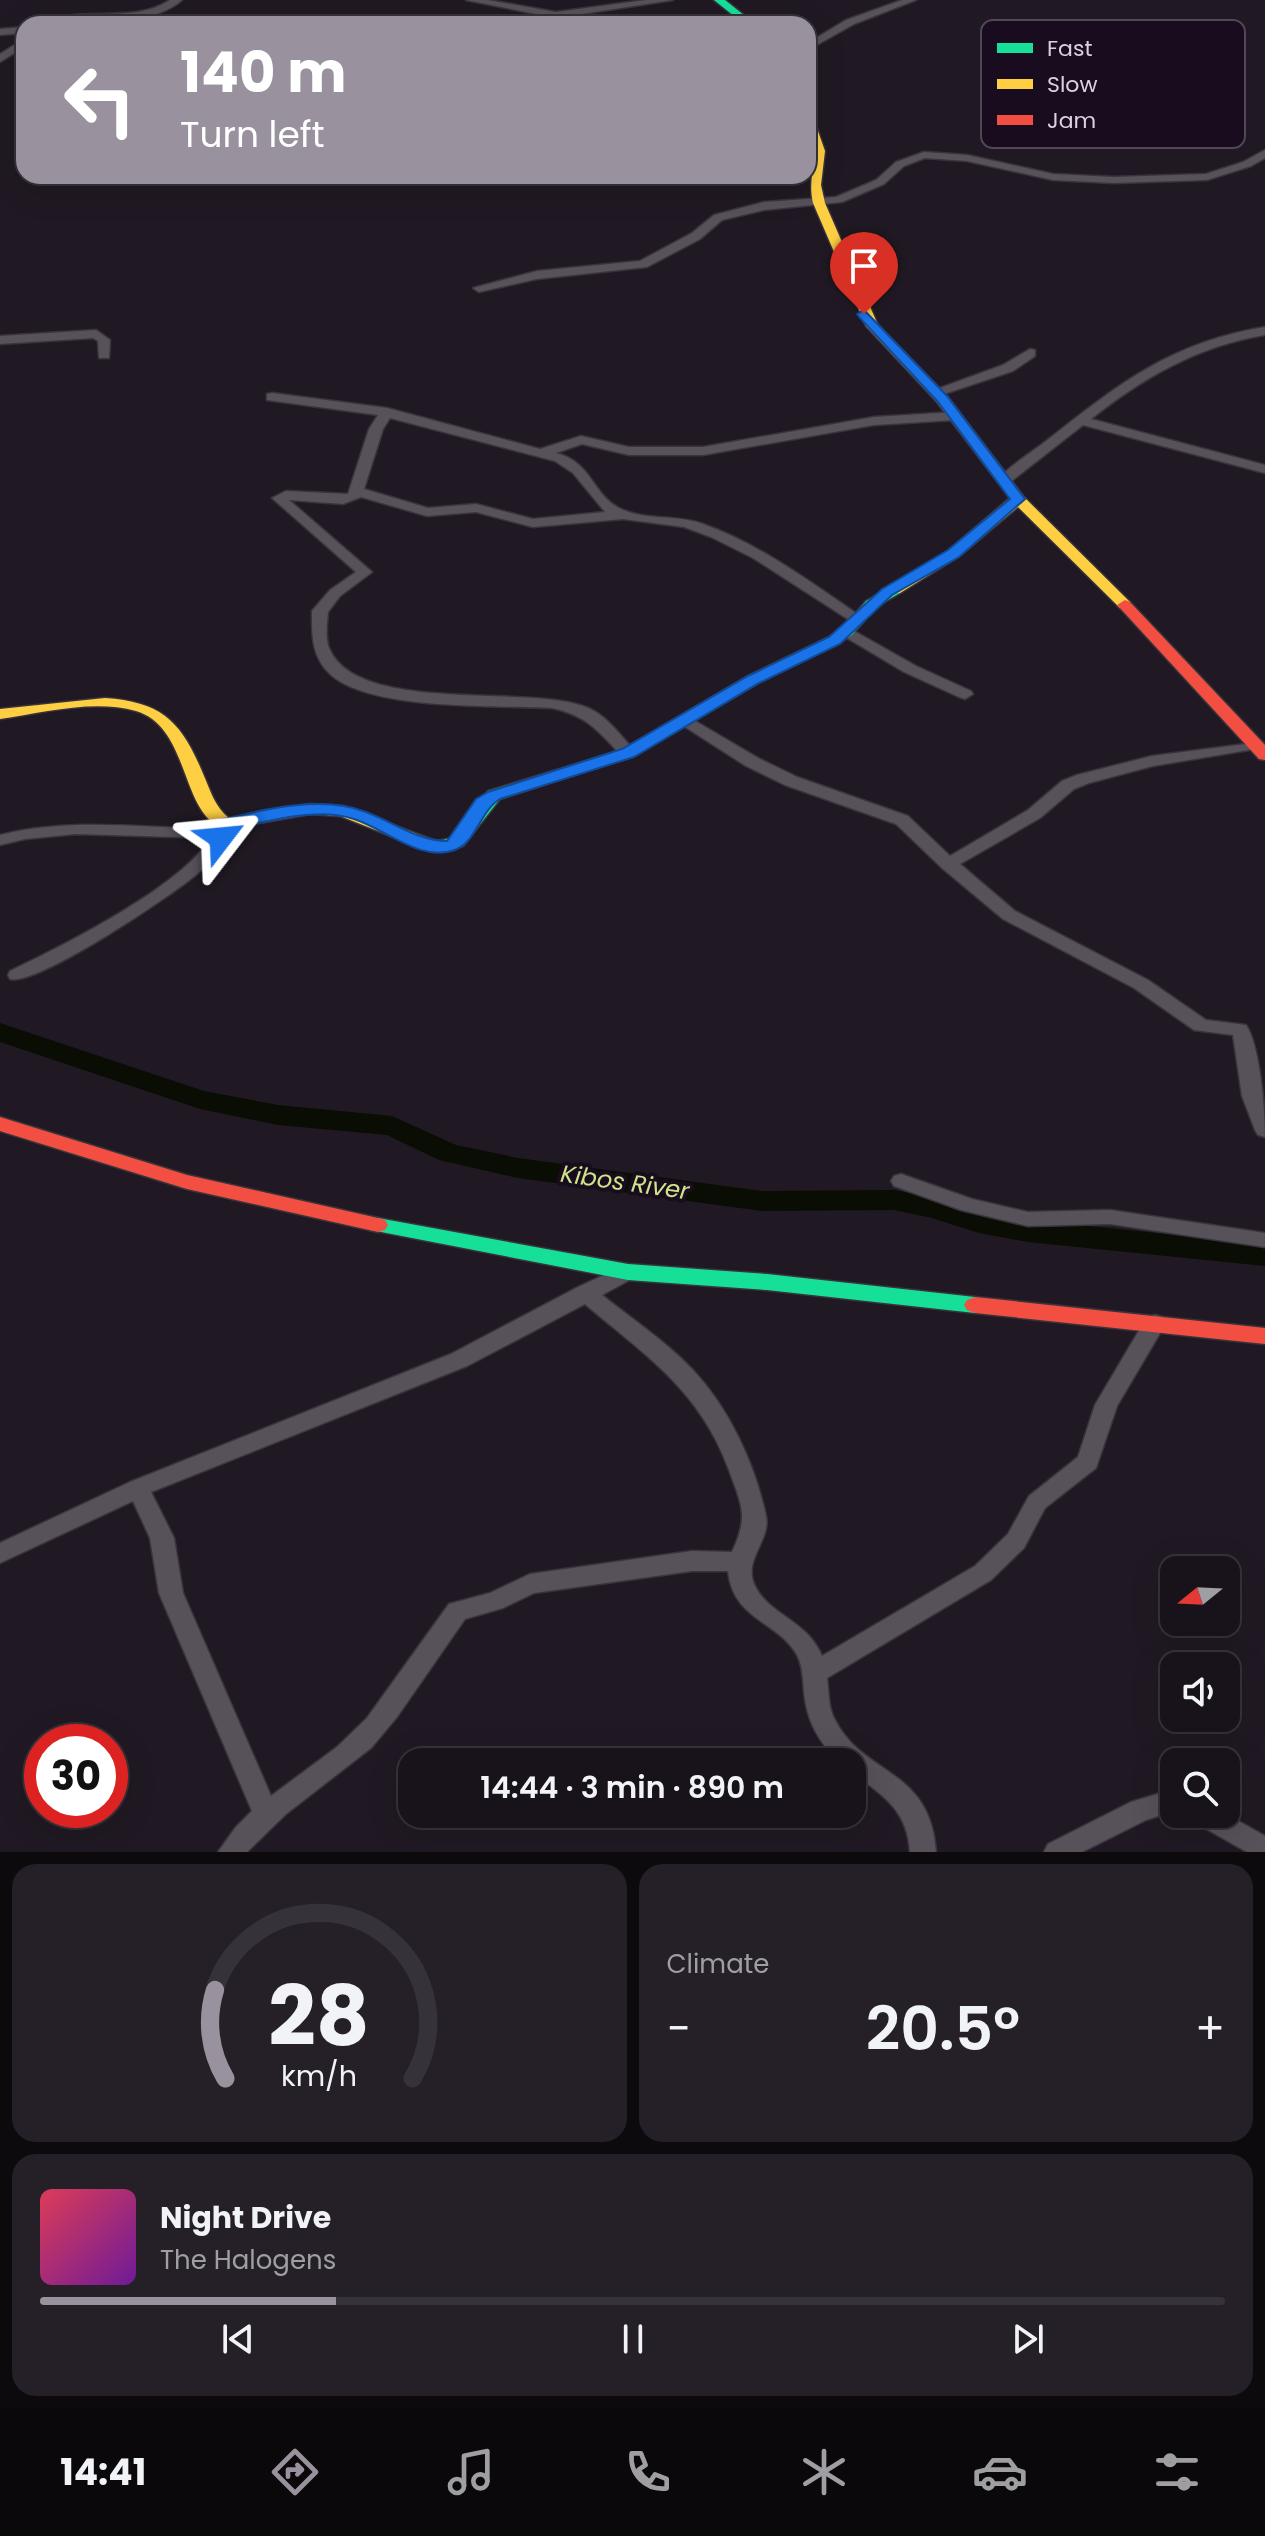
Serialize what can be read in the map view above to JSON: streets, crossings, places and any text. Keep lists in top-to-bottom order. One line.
{"water":["Kibos River"],"legend":["Fast","Slow","Jam"],"north":"left","page":{"turn":["140 m","Turn left"],"limit":"30","trip":"14:44 · 3 min · 890 m","tile":"Climate","heat":["−","20.5°","+"],"song":["Night Drive","The Halogens"],"tabs":"14:41","gauge":["28","km/h"]}}
